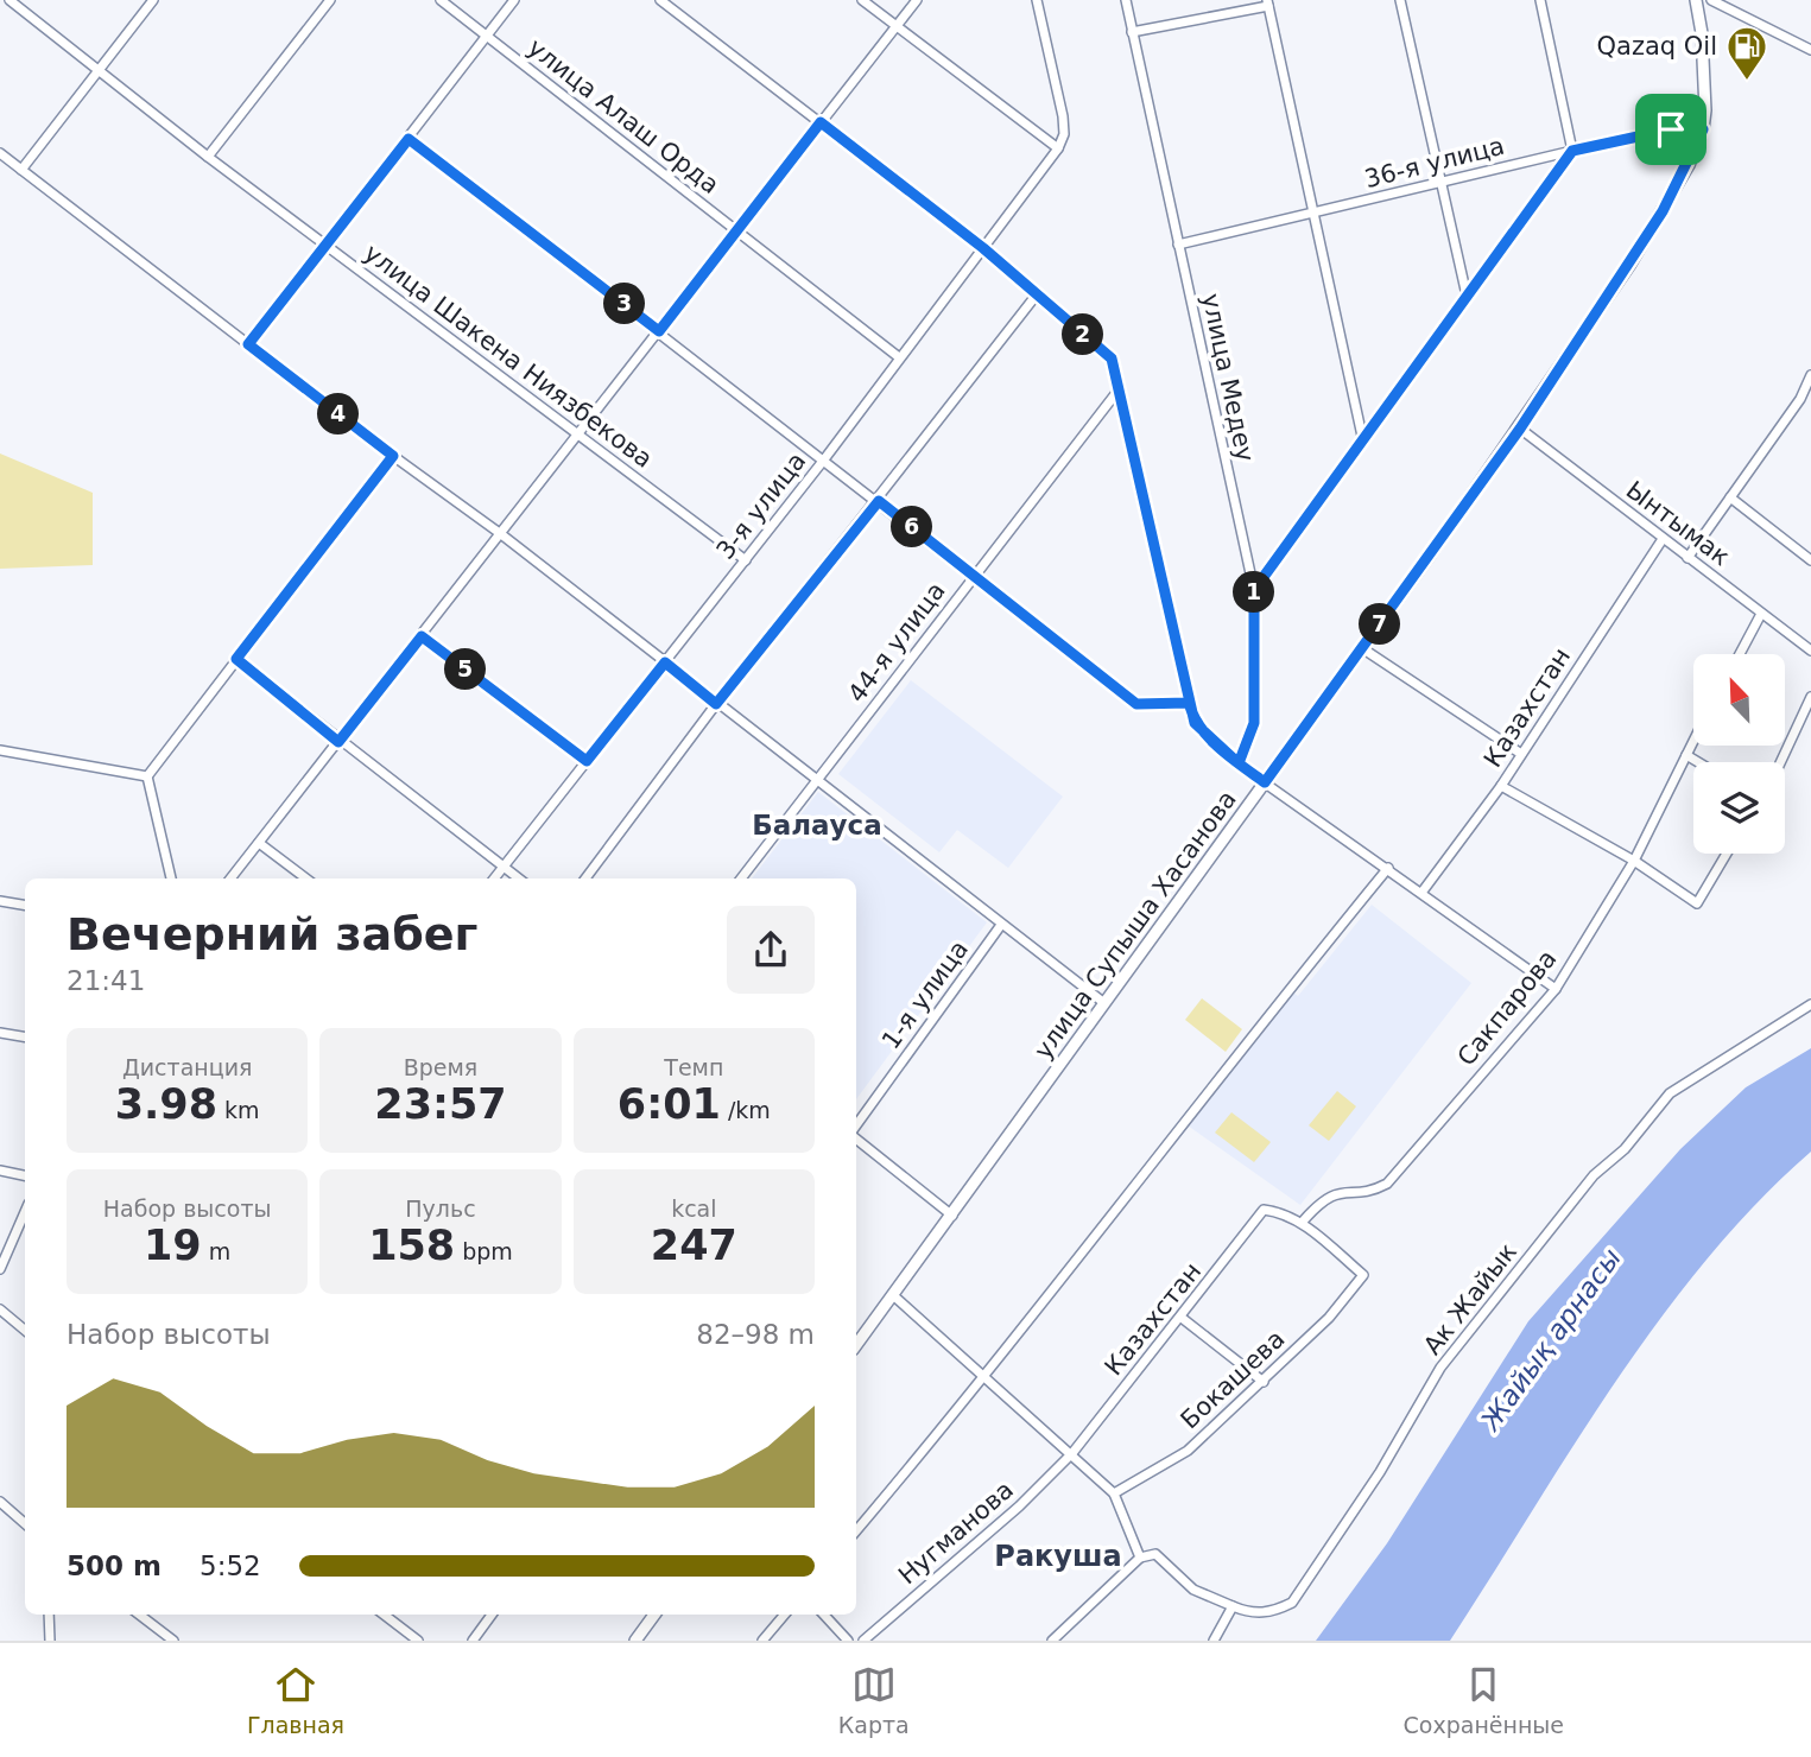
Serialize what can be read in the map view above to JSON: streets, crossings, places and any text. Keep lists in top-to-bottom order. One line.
{"streets":{"street":["улица Алаш Орда","36-я улица","улица Шакена Ниязбекова","улица Медеу","3-я улица","Ынтымак","44-я улица","Казахстан","улица Супыша Хасанова","1-я улица","Сакпарова","Ак Жайык","Бокашева","Нугманова"]},"crossings":[["улица Алаш Орда","3-я улица"],["36-я улица","улица Медеу"],["36-я улица","улица Супыша Хасанова"],["улица Шакена Ниязбекова","3-я улица"],["Ынтымак","Казахстан"],["Ынтымак","улица Супыша Хасанова"],["Казахстан","Сакпарова"],["Казахстан","Бокашева"],["Казахстан","Нугманова"],["Сакпарова","Бокашева"]],"districts":["Балауса","Ракуша"],"water":["Жайық арнасы"],"places":{"fuel station":["Qazaq Oil"]},"north":"top left","page":{"pins":["3","2","4","6","1","7","5"],"heading":["Вечерний забег","21:41"],"stats":[["Дистанция","3.98 km"],["Время","23:57"],["Темп","6:01 /km"],["Набор высоты","19 m"],["Пульс","158 bpm"],["kcal","247"]],"chart":["Набор высоты","82–98 m"],"list":[{"name":"500 m","note":"5:52"}],"tabs":["Главная","Карта","Сохранённые"]}}
